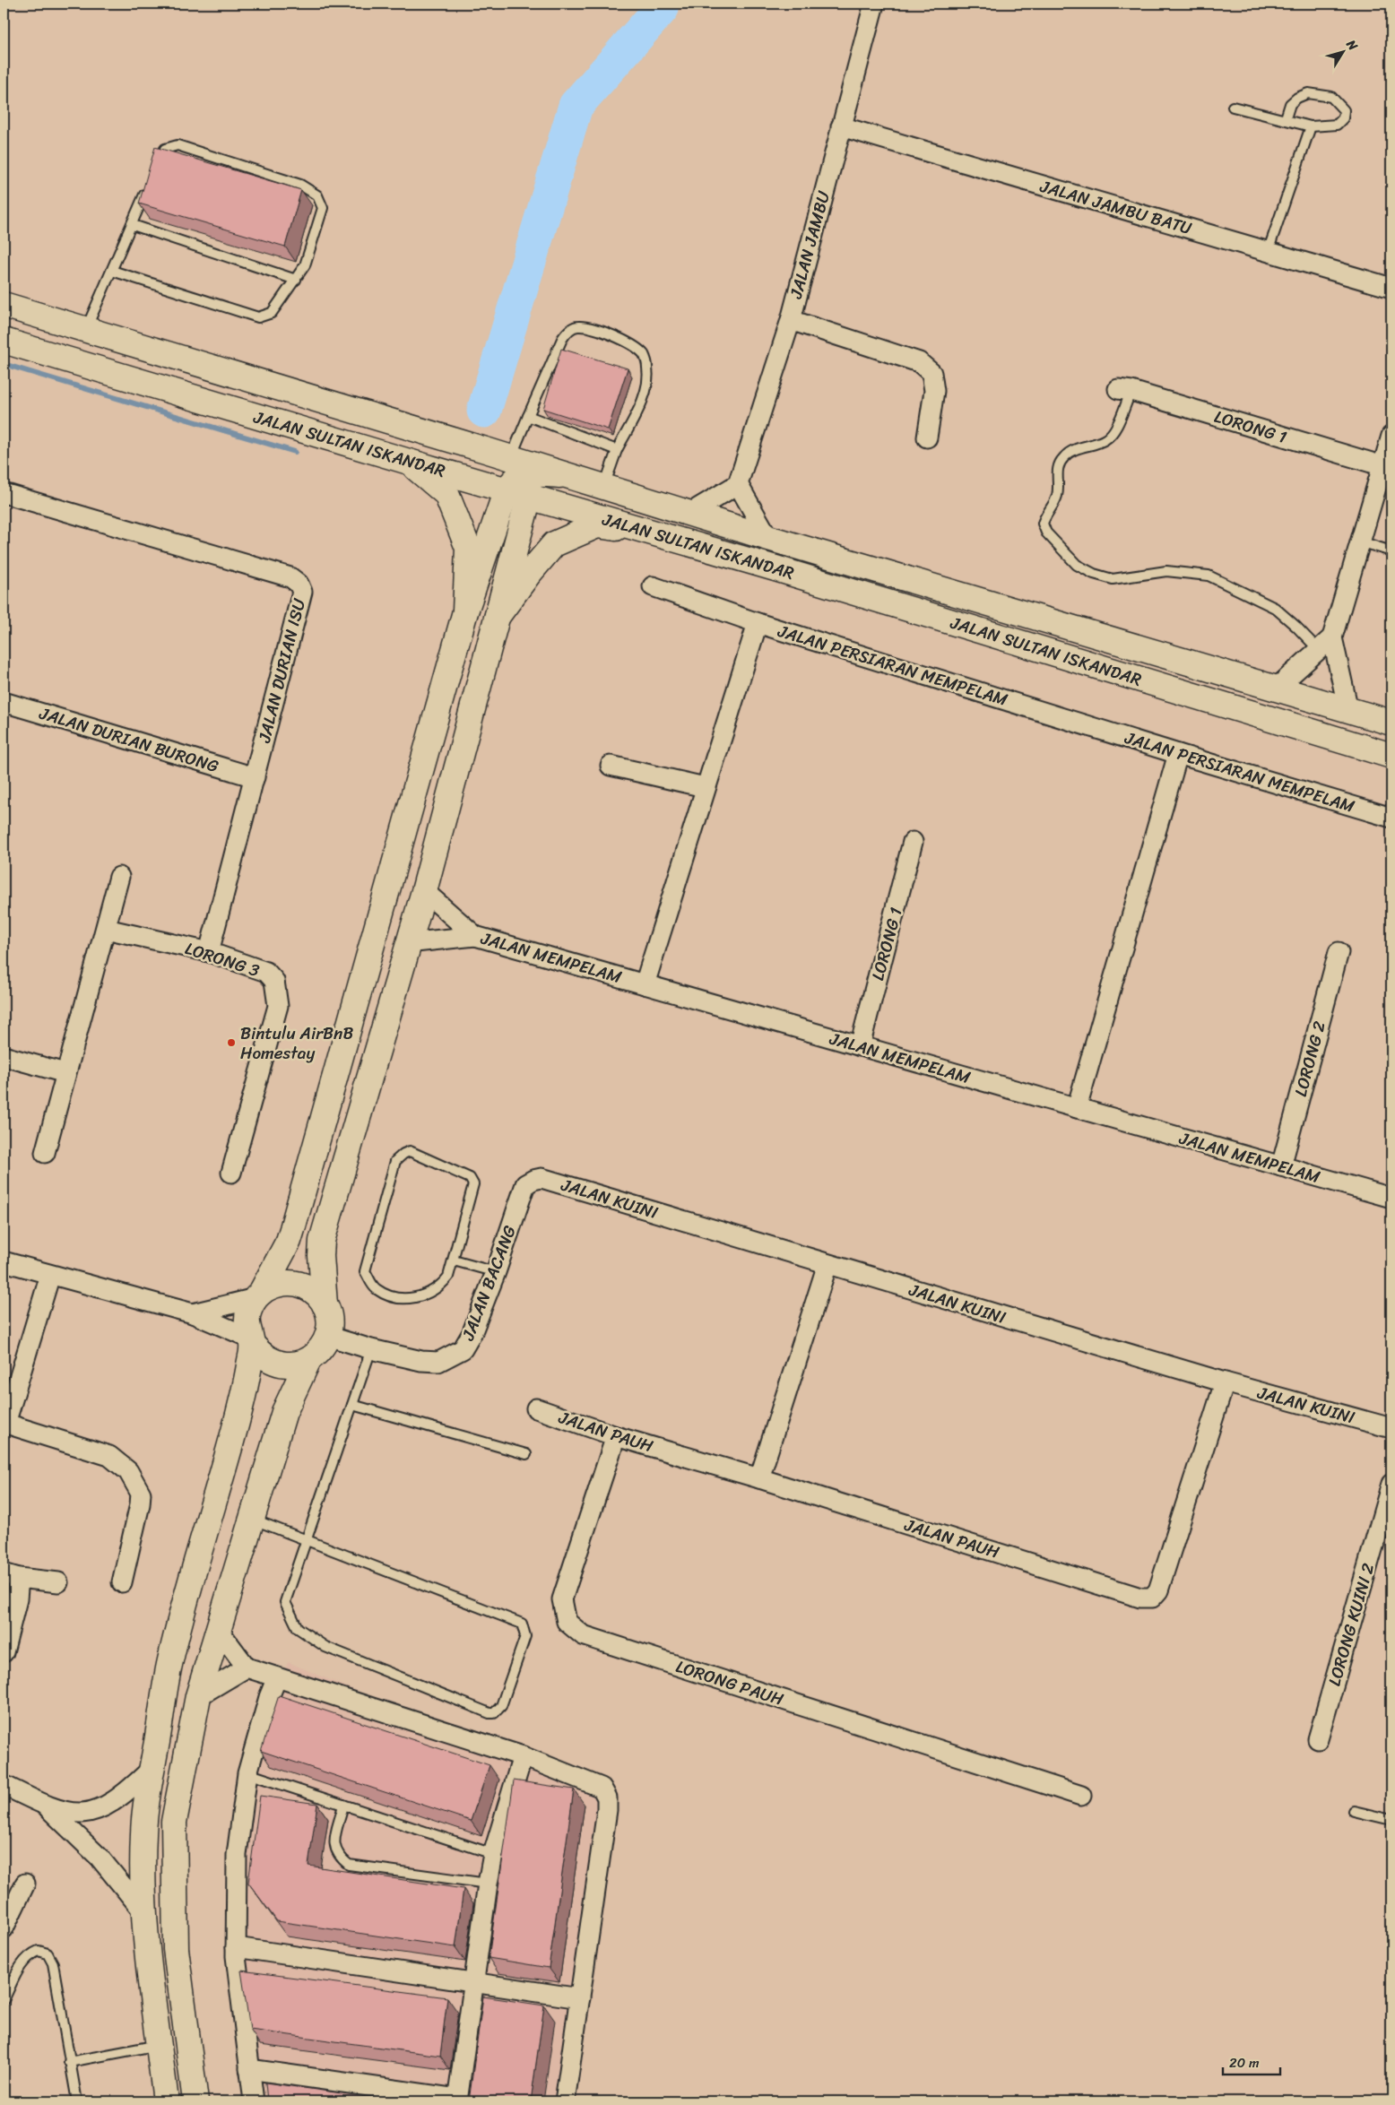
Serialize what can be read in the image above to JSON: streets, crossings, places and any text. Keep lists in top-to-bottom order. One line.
{"streets":{"street":["JALAN JAMBU BATU","JALAN JAMBU","LORONG 1","JALAN SULTAN ISKANDAR","JALAN PERSIARAN MEMPELAM","JALAN DURIAN ISU","JALAN DURIAN BURONG","JALAN MEMPELAM","LORONG 3","LORONG 2","JALAN KUINI","JALAN BACANG","JALAN PAUH","LORONG KUINI 2","LORONG PAUH"]},"crossings":[["JALAN JAMBU BATU","JALAN JAMBU"],["LORONG 1","JALAN MEMPELAM"],["JALAN PERSIARAN MEMPELAM","JALAN MEMPELAM"],["JALAN DURIAN ISU","JALAN DURIAN BURONG"],["JALAN DURIAN ISU","LORONG 3"],["JALAN MEMPELAM","LORONG 2"],["JALAN KUINI","JALAN BACANG"],["JALAN KUINI","JALAN PAUH"],["JALAN PAUH","LORONG PAUH"]],"places":["Bintulu AirBnB Homestay"],"scale_bar":"20 m","north":"top right"}
